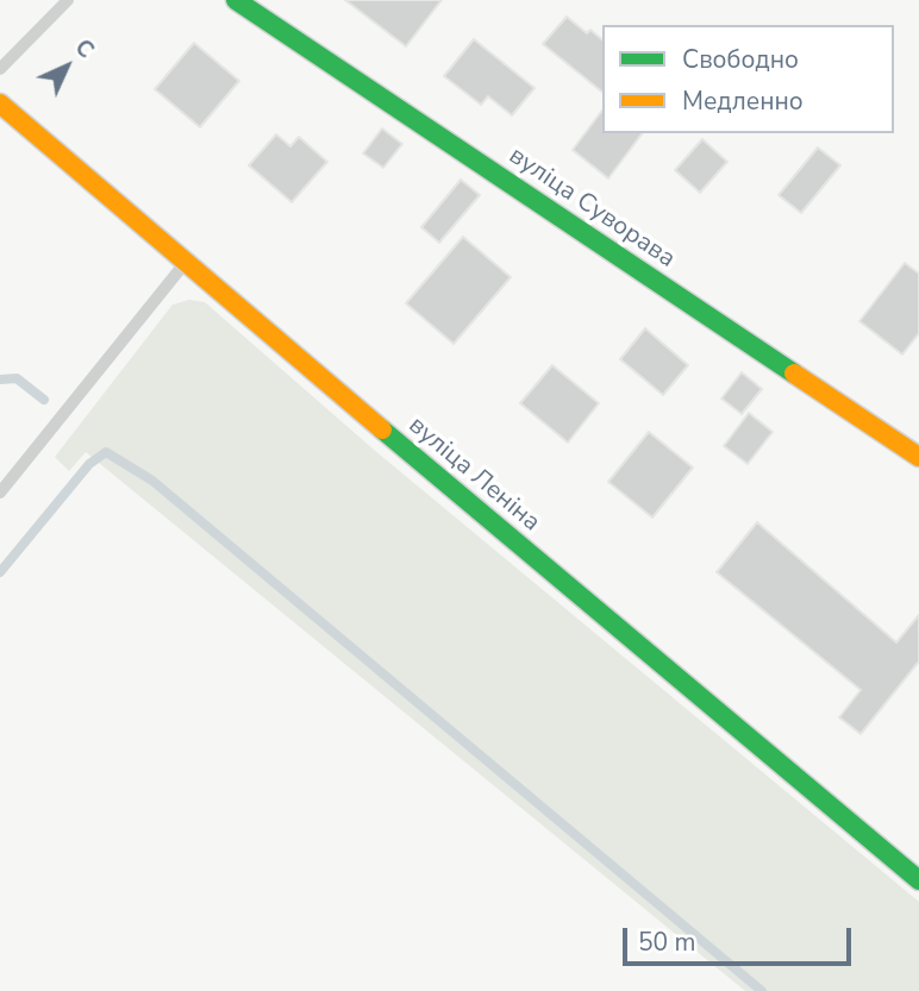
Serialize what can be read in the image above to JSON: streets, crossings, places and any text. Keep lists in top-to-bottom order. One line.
{"streets":{"street":["вуліца Суворава","вуліца Леніна"]},"legend":["Свободно","Медленно"],"scale_bar":"50 m","north":"top right"}
